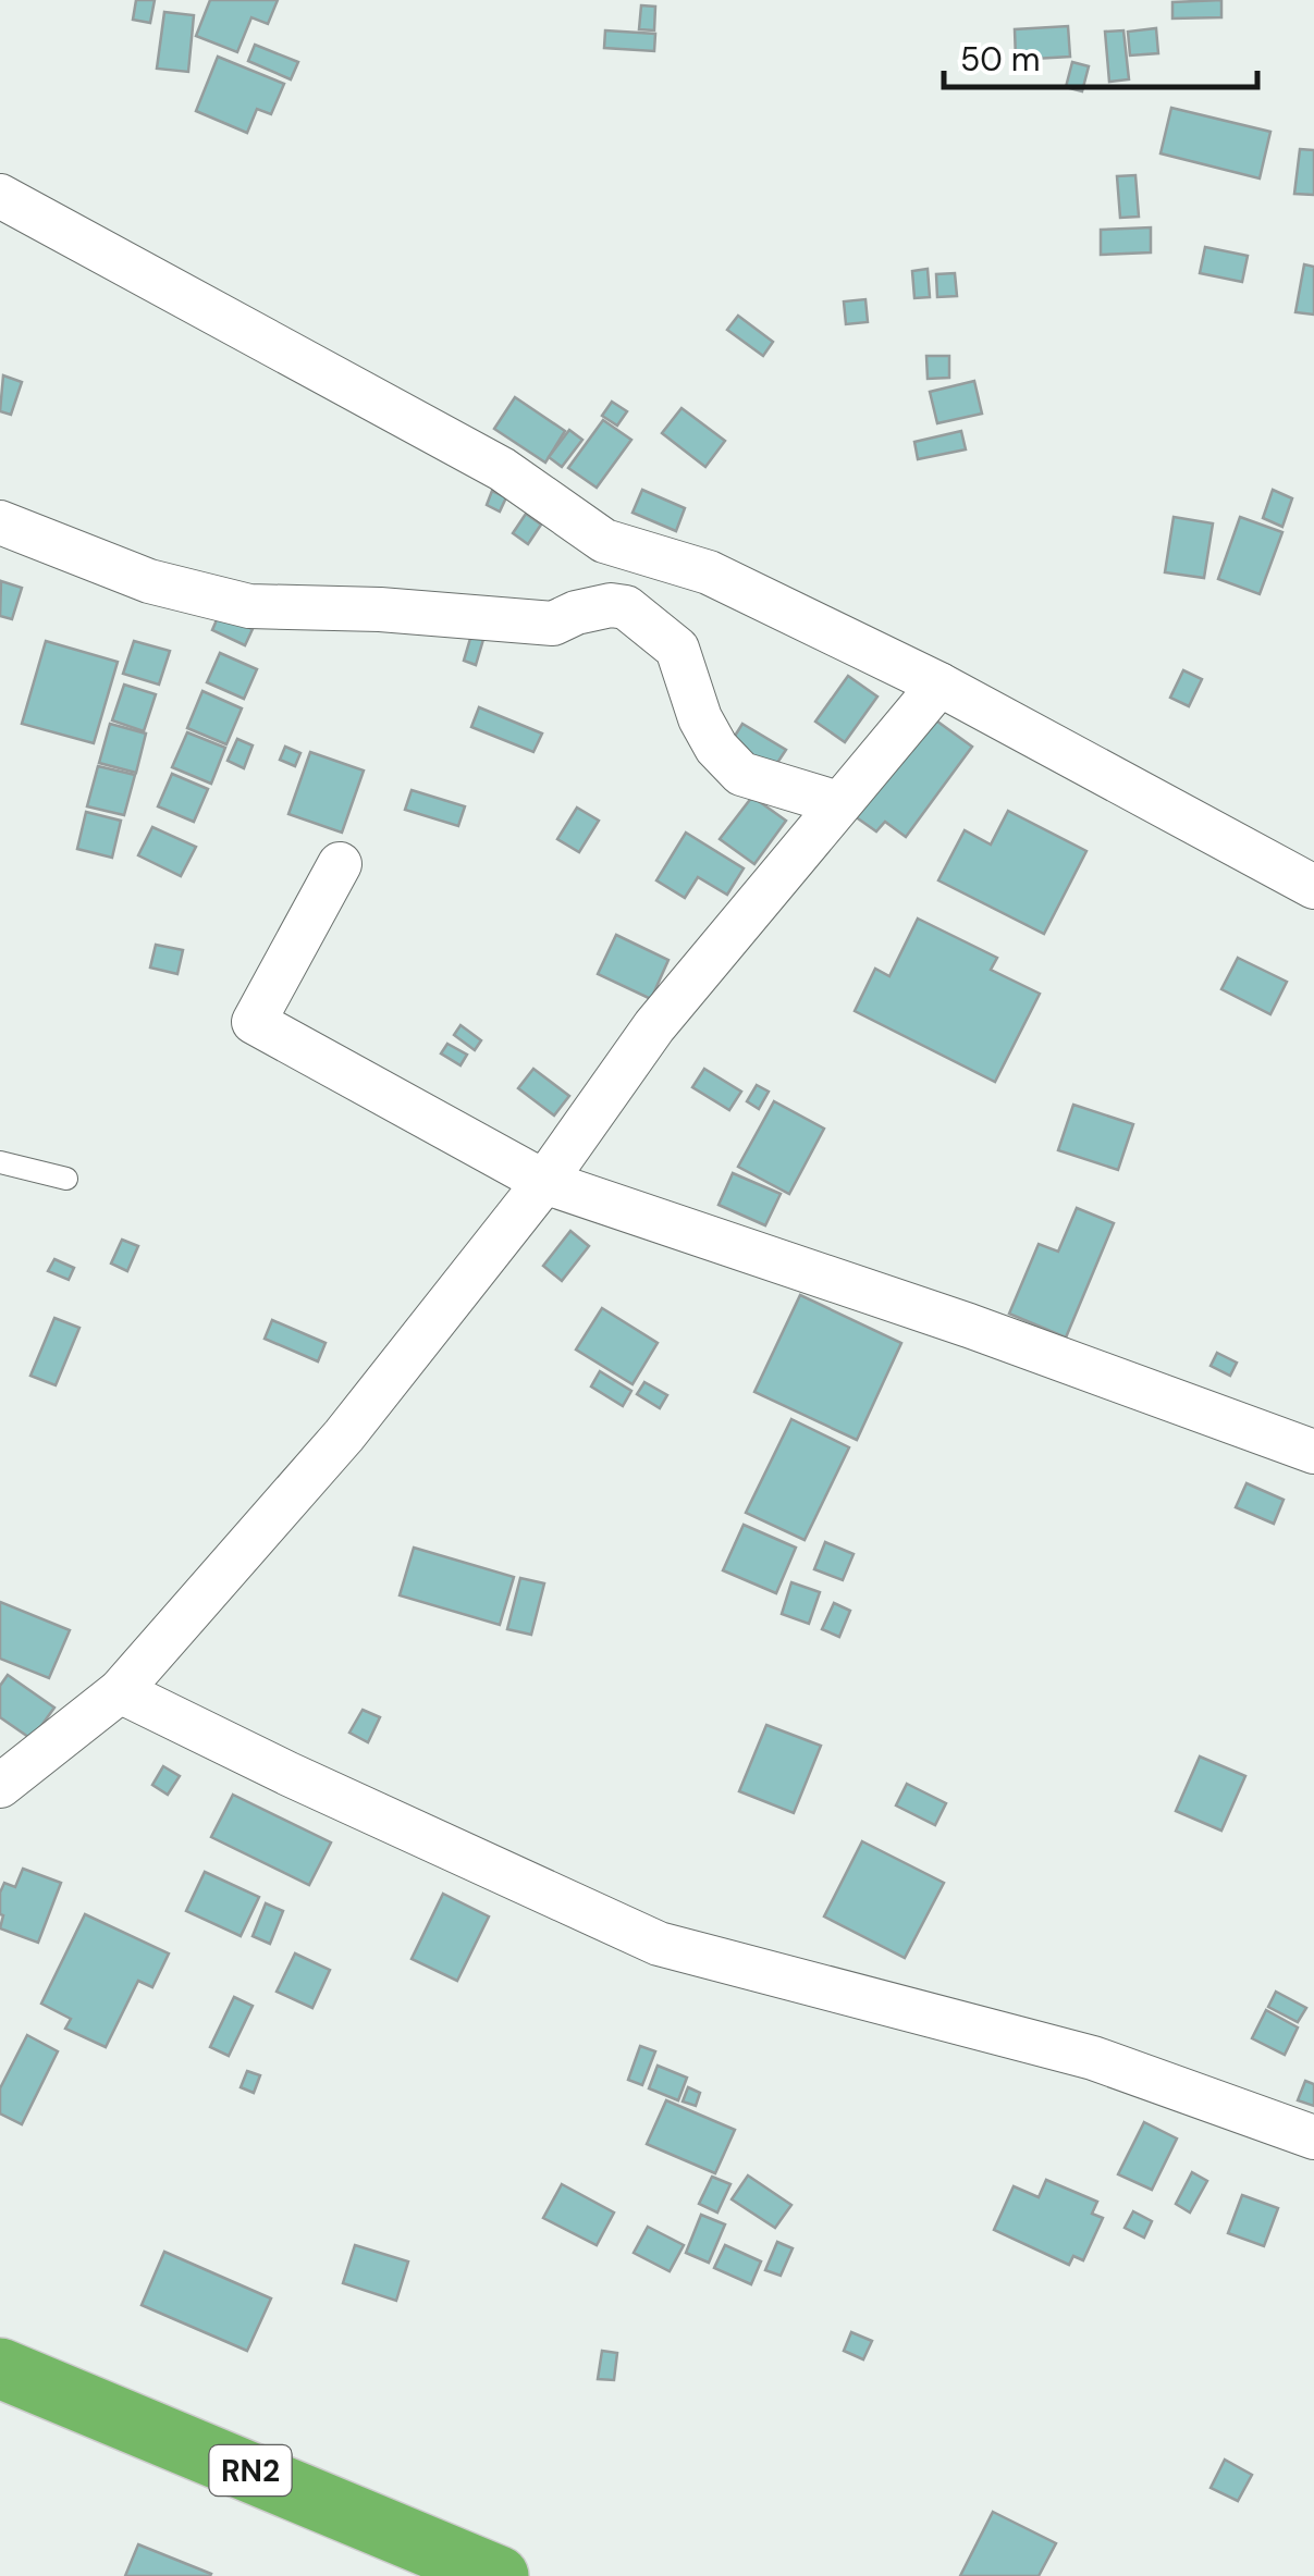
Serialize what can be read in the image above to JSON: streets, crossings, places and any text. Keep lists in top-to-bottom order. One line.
{"streets":{"highway":["RN2"]},"scale_bar":"50 m"}
